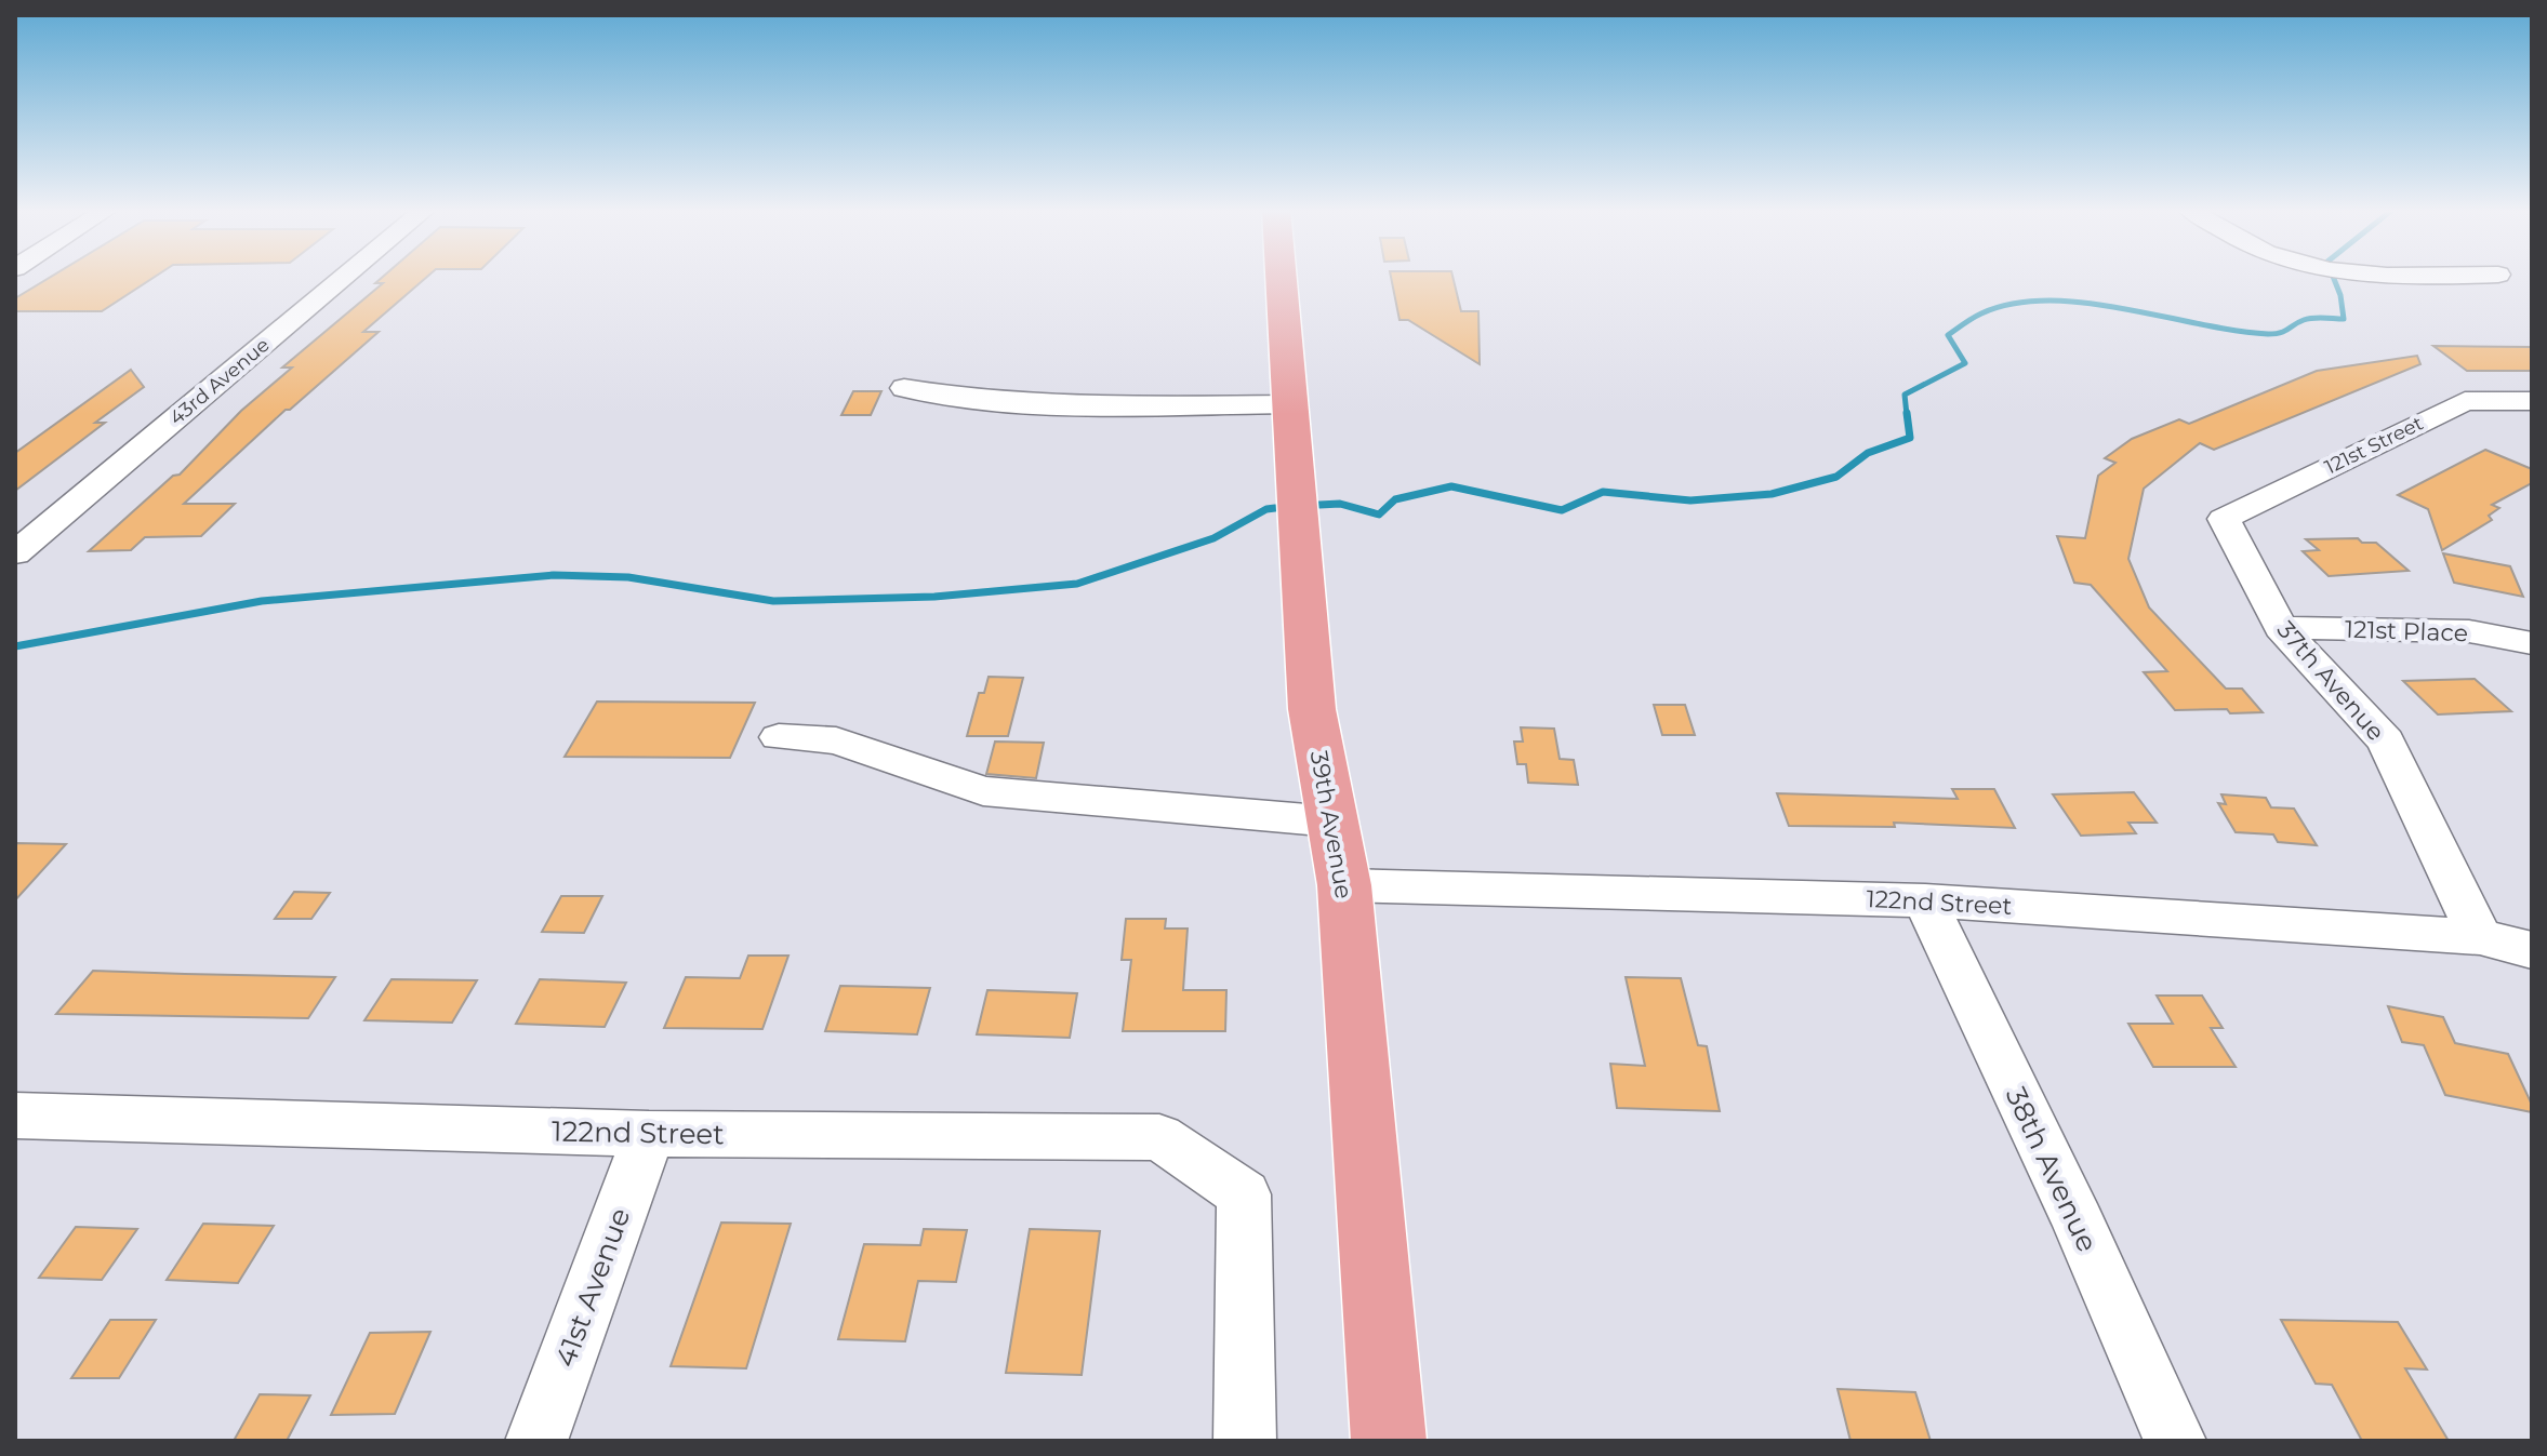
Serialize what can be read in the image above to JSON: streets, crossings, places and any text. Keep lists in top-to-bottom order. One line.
{"streets":{"main road":["39th Avenue"],"street":["43rd Avenue","121st Street","121st Place","37th Avenue","122nd Street","38th Avenue","41st Avenue"]},"crossings":[["121st Street","37th Avenue"],["121st Place","37th Avenue"],["37th Avenue","122nd Street"],["39th Avenue","122nd Street"],["122nd Street","38th Avenue"],["122nd Street","41st Avenue"]]}
